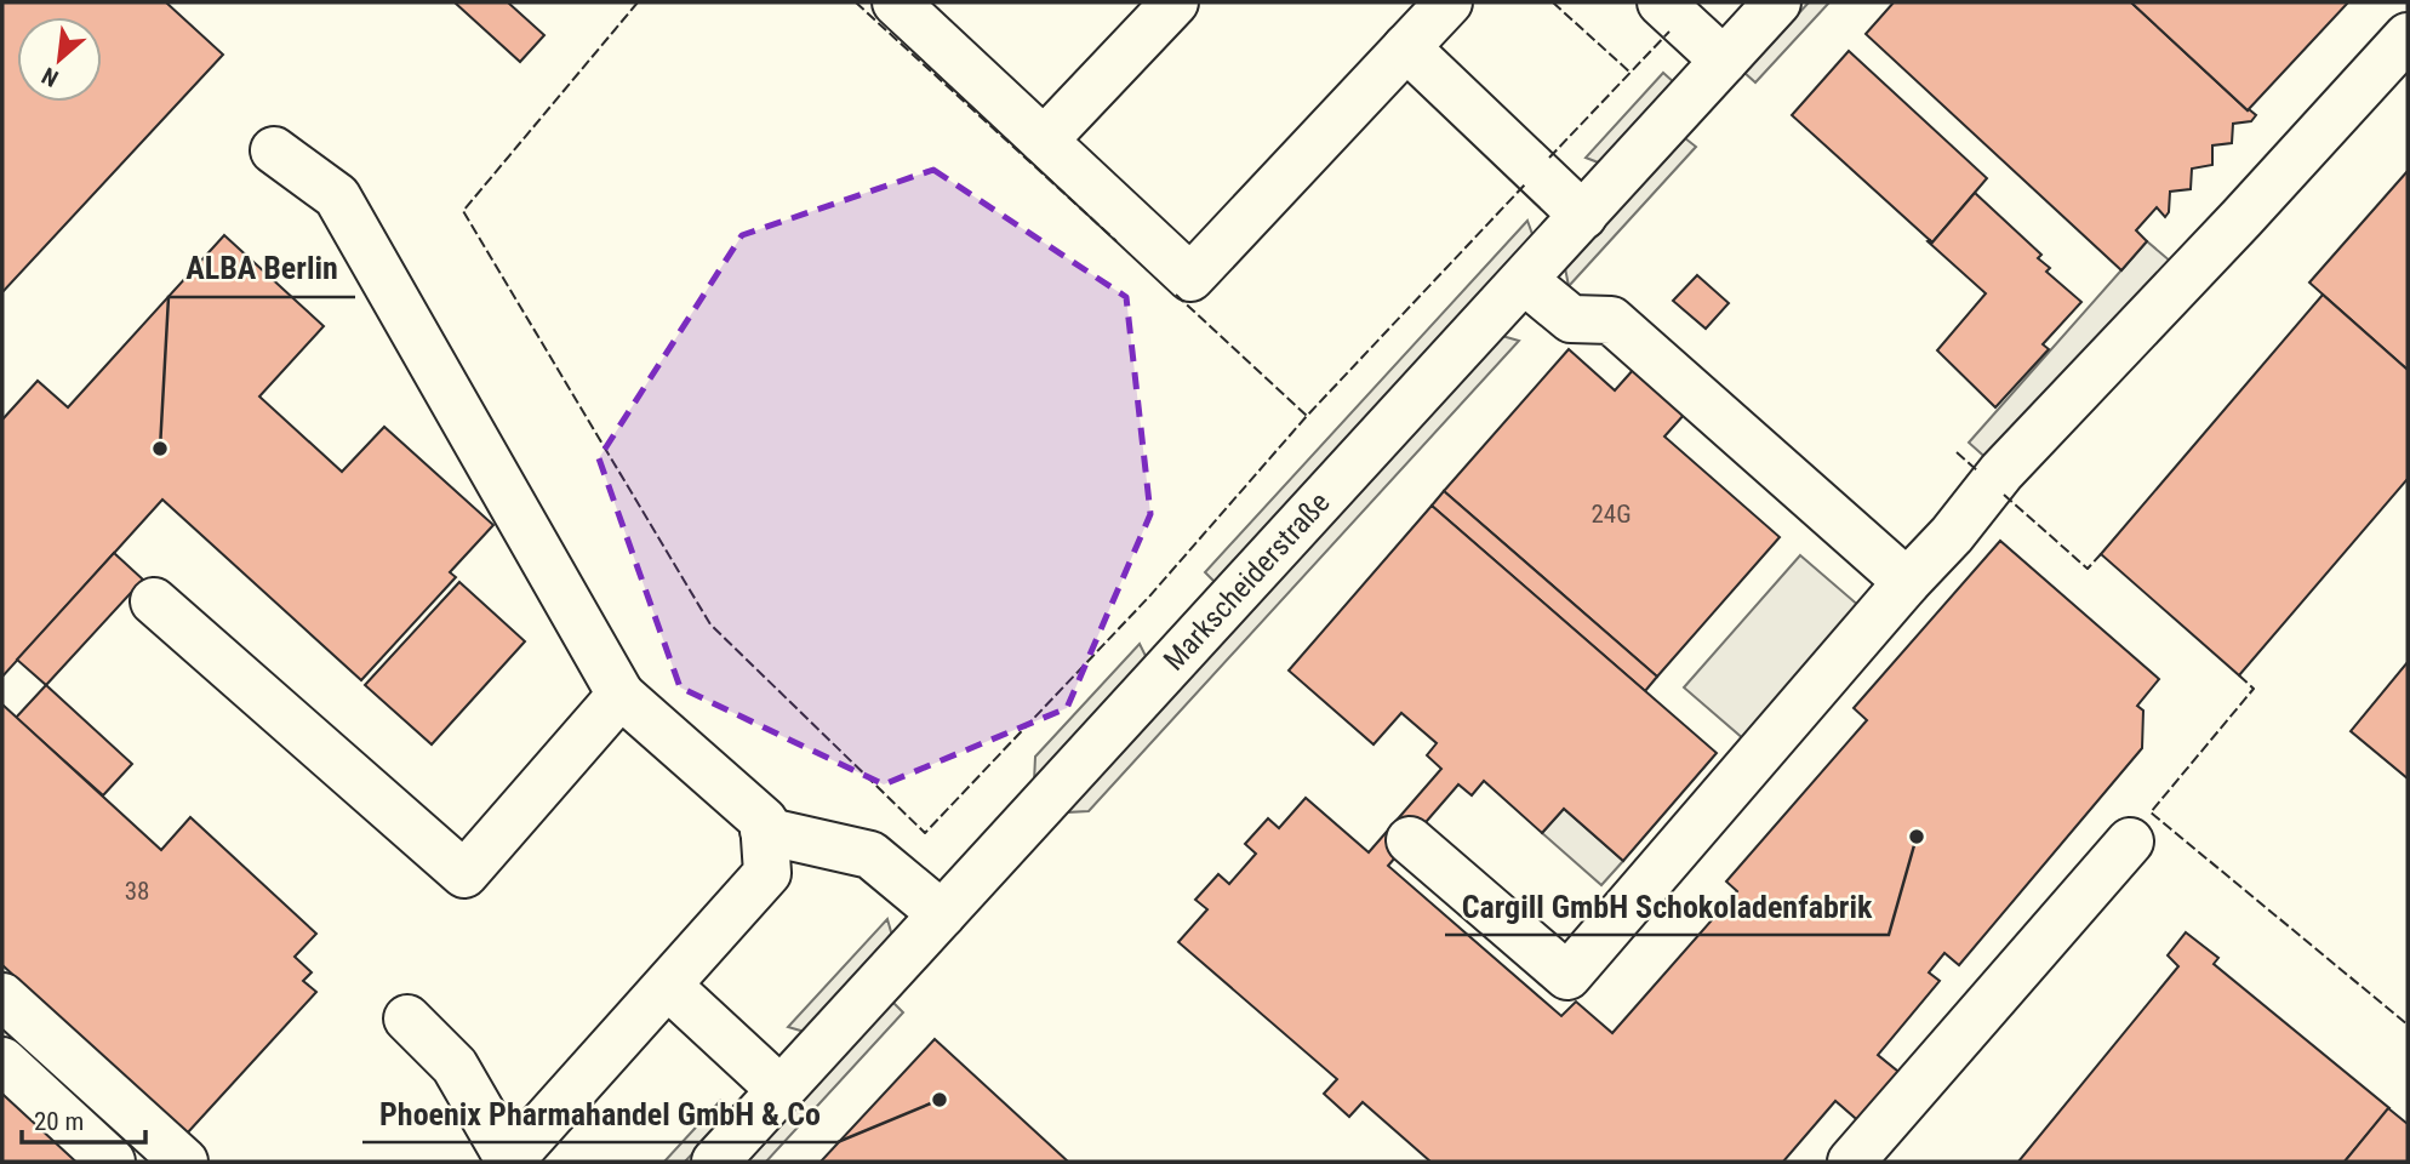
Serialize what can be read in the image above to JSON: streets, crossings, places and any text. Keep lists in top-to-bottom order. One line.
{"streets":{"street":["Markscheiderstraße"]},"places":["ALBA Berlin","Cargill GmbH Schokoladenfabrik","Phoenix Pharmahandel GmbH & Co"],"house_numbers":["24G","38"],"scale_bar":"20 m","north":"bottom left"}
